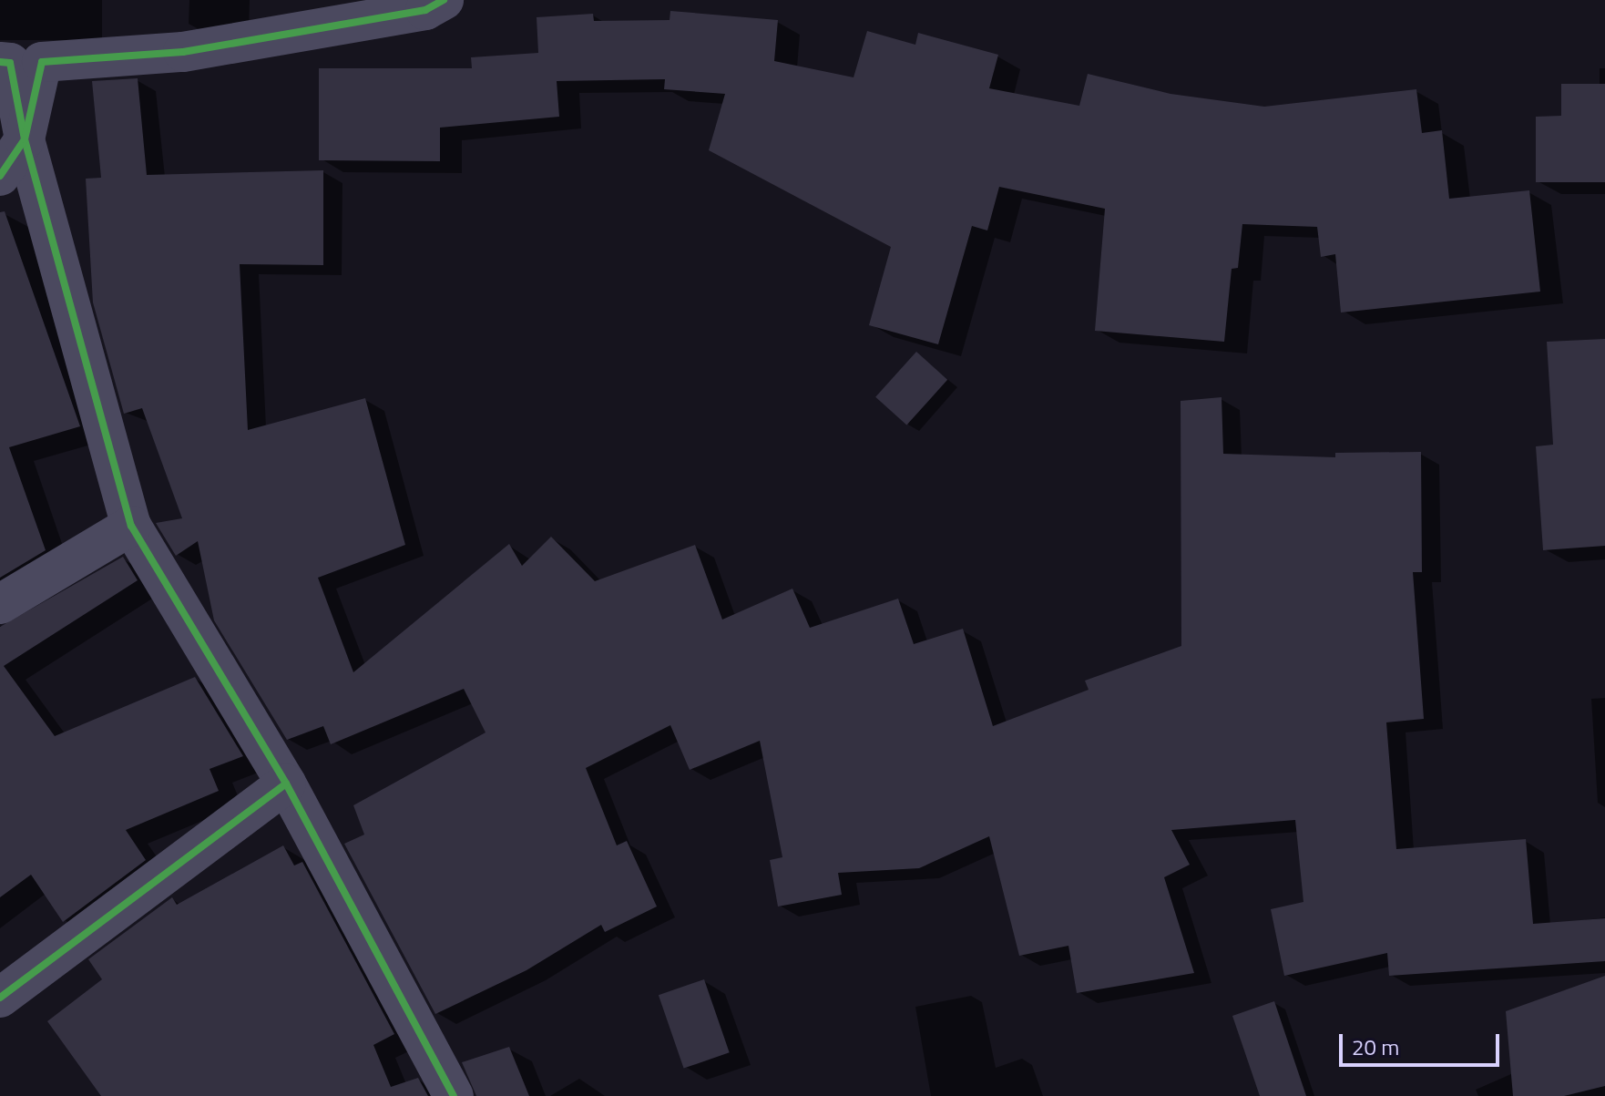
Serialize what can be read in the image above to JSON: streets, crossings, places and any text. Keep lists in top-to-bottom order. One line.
{"scale_bar":"20 m"}
